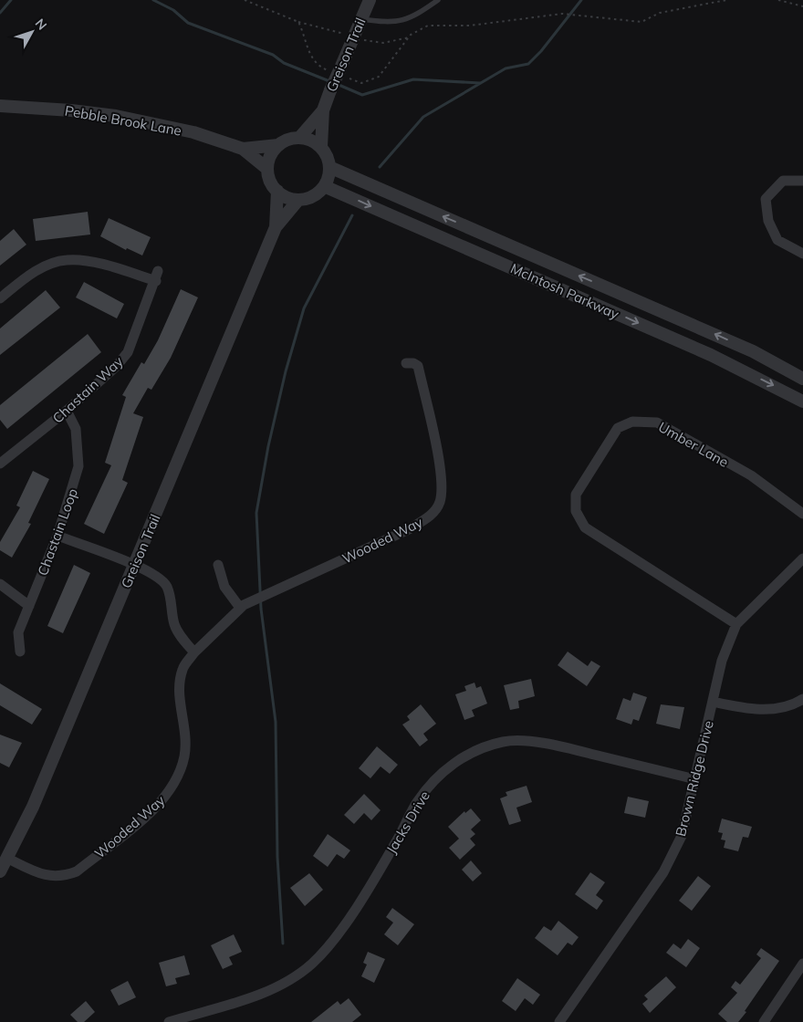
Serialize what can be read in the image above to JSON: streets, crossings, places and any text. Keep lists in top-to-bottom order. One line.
{"streets":{"street":["Greison Trail","Pebble Brook Lane","McIntosh Parkway","Chastain Way","Umber Lane","Chastain Loop","Wooded Way","Brown Ridge Drive","Jacks Drive"]},"crossings":[["Greison Trail","Pebble Brook Lane"],["Greison Trail","McIntosh Parkway"],["Greison Trail","Wooded Way"],["Pebble Brook Lane","McIntosh Parkway"],["Chastain Way","Chastain Loop"],["Umber Lane","Brown Ridge Drive"],["Brown Ridge Drive","Jacks Drive"]],"north":"top right"}
